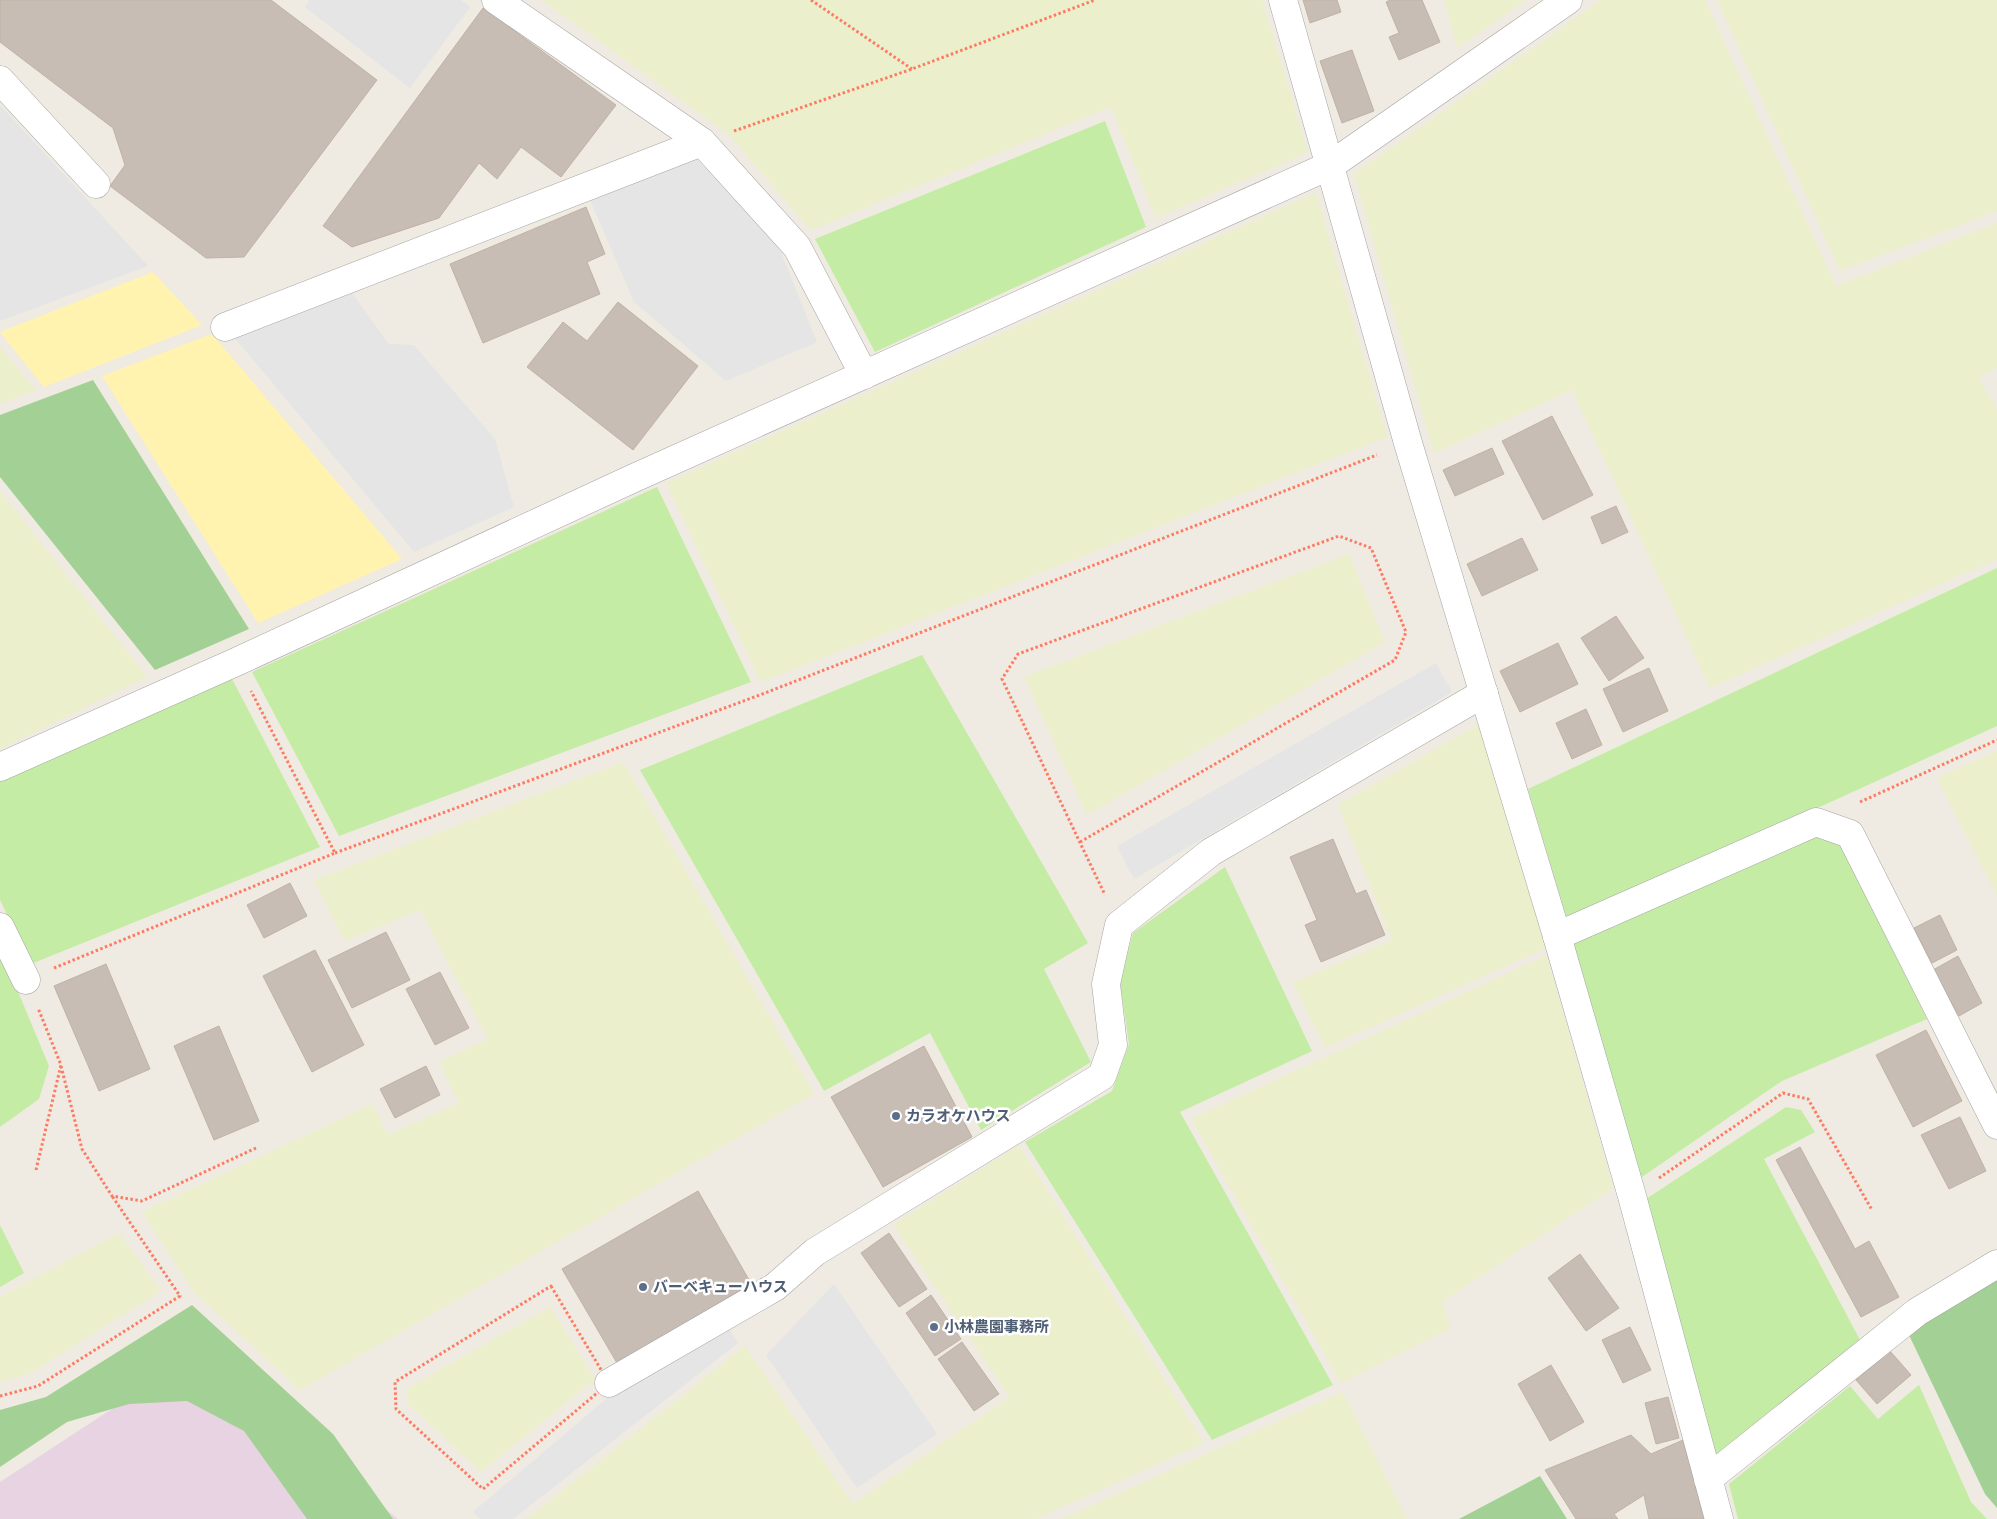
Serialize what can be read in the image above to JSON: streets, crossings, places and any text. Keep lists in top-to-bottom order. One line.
{"places":["カラオケハウス","バーベキューハウス","小林農園事務所"]}
